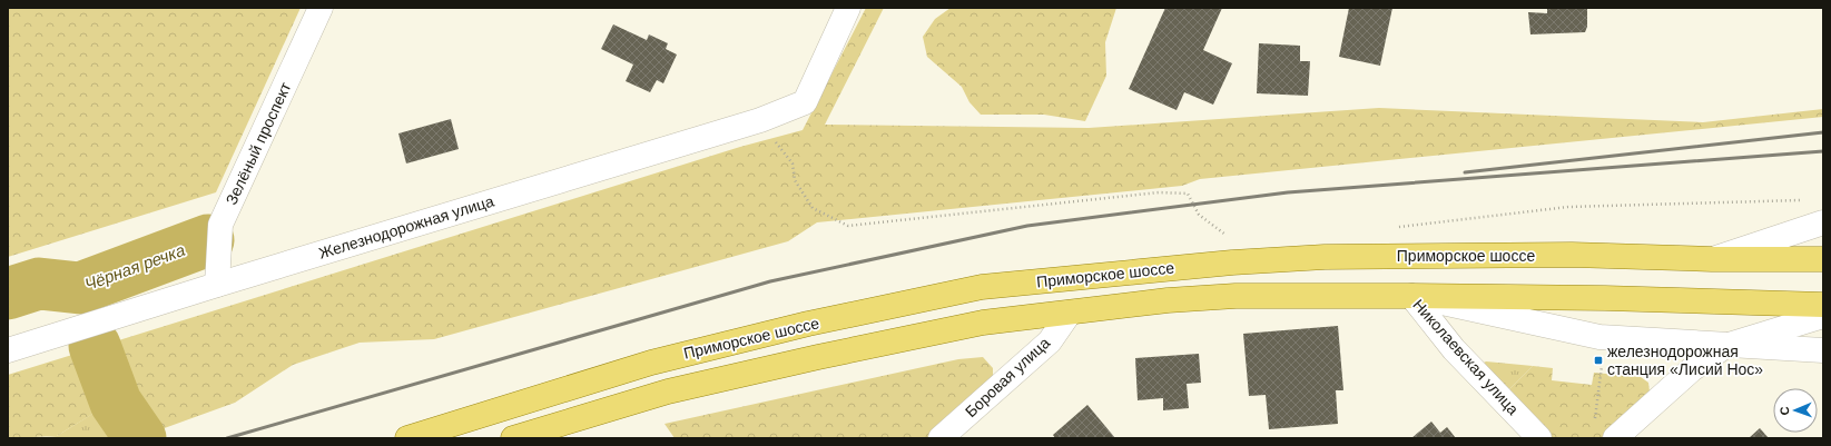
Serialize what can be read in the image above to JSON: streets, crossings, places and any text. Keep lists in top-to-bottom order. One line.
{"streets":{"main road":["Приморское шоссе"],"street":["Зелёный проспект","Железнодорожная улица","Николаевская улица","Боровая улица"]},"crossings":[["Зелёный проспект","Железнодорожная улица"],["Приморское шоссе","Николаевская улица"],["Приморское шоссе","Боровая улица"]],"water":["Чёрная речка"],"places":{"transit":["железнодорожная станция «Лисий Нос»"]},"north":"left"}
